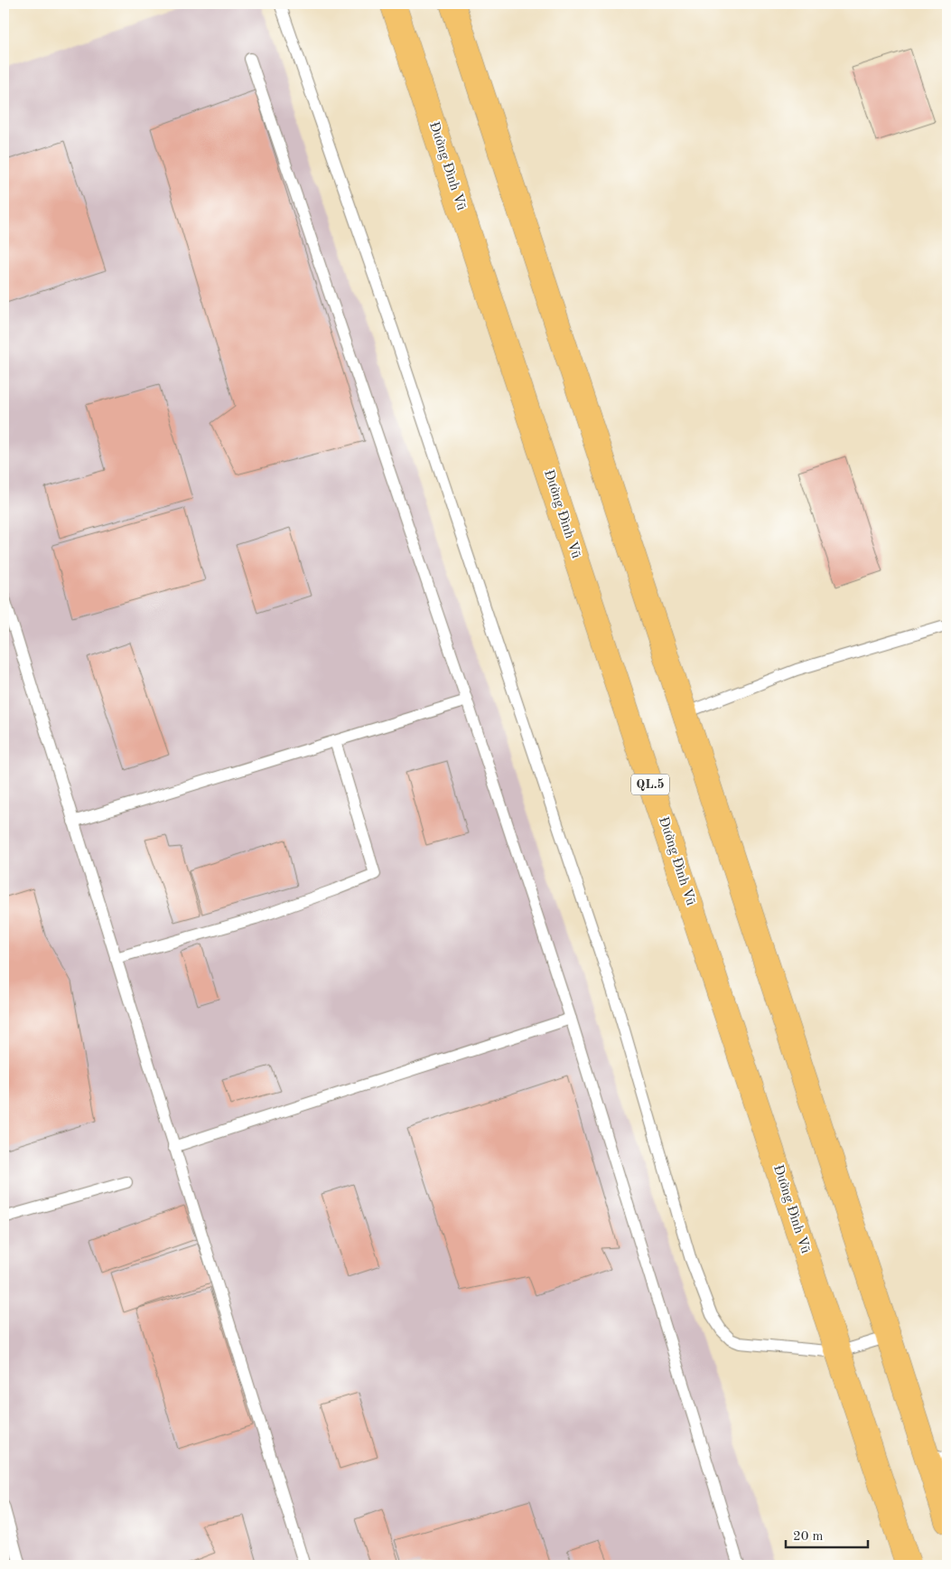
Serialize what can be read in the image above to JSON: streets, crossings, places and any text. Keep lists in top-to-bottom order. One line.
{"streets":{"highway":["Đường Đình Vũ","QL.5"]},"scale_bar":"20 m"}
